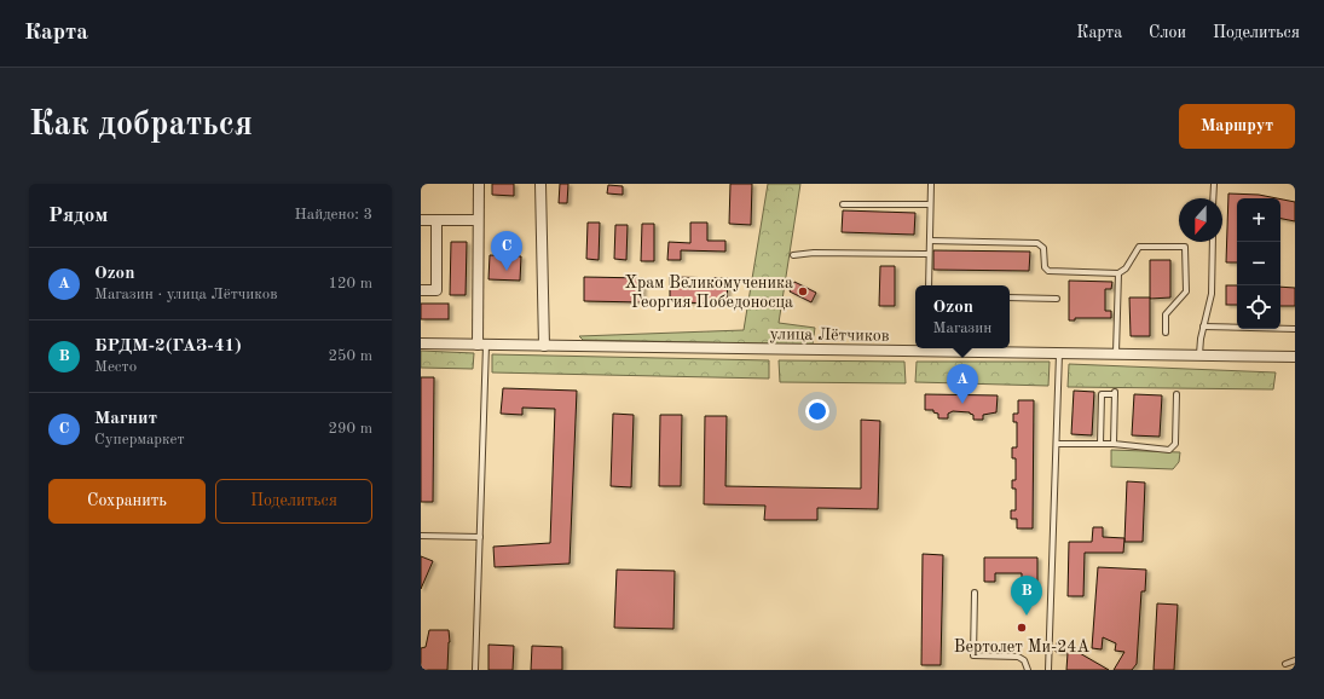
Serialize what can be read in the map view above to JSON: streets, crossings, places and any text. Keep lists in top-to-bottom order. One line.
{"streets":{"street":["улица Лётчиков"]},"places":["Храм Великомученика Георгия Победоносца","Вертолет Ми-24А"],"north":"bottom","page":{"header":"Карта","nav":["Карта","Слои","Поделиться"],"buttons":["Маршрут",["Сохранить","Поделиться"]],"title":"Как добраться","heading":["Рядом","Найдено: 3"],"map_buttons":["+","−"],"pins":["C","A","B"],"list":[{"mark":"A","name":"Ozon","note":"Магазин · улица Лётчиков","value":"120 m"},{"mark":"B","name":"БРДМ-2(ГАЗ-41)","note":"Место","value":"250 m"},{"mark":"C","name":"Магнит","note":"Супермаркет","value":"290 m"}],"popup":["Ozon","Магазин"]}}
